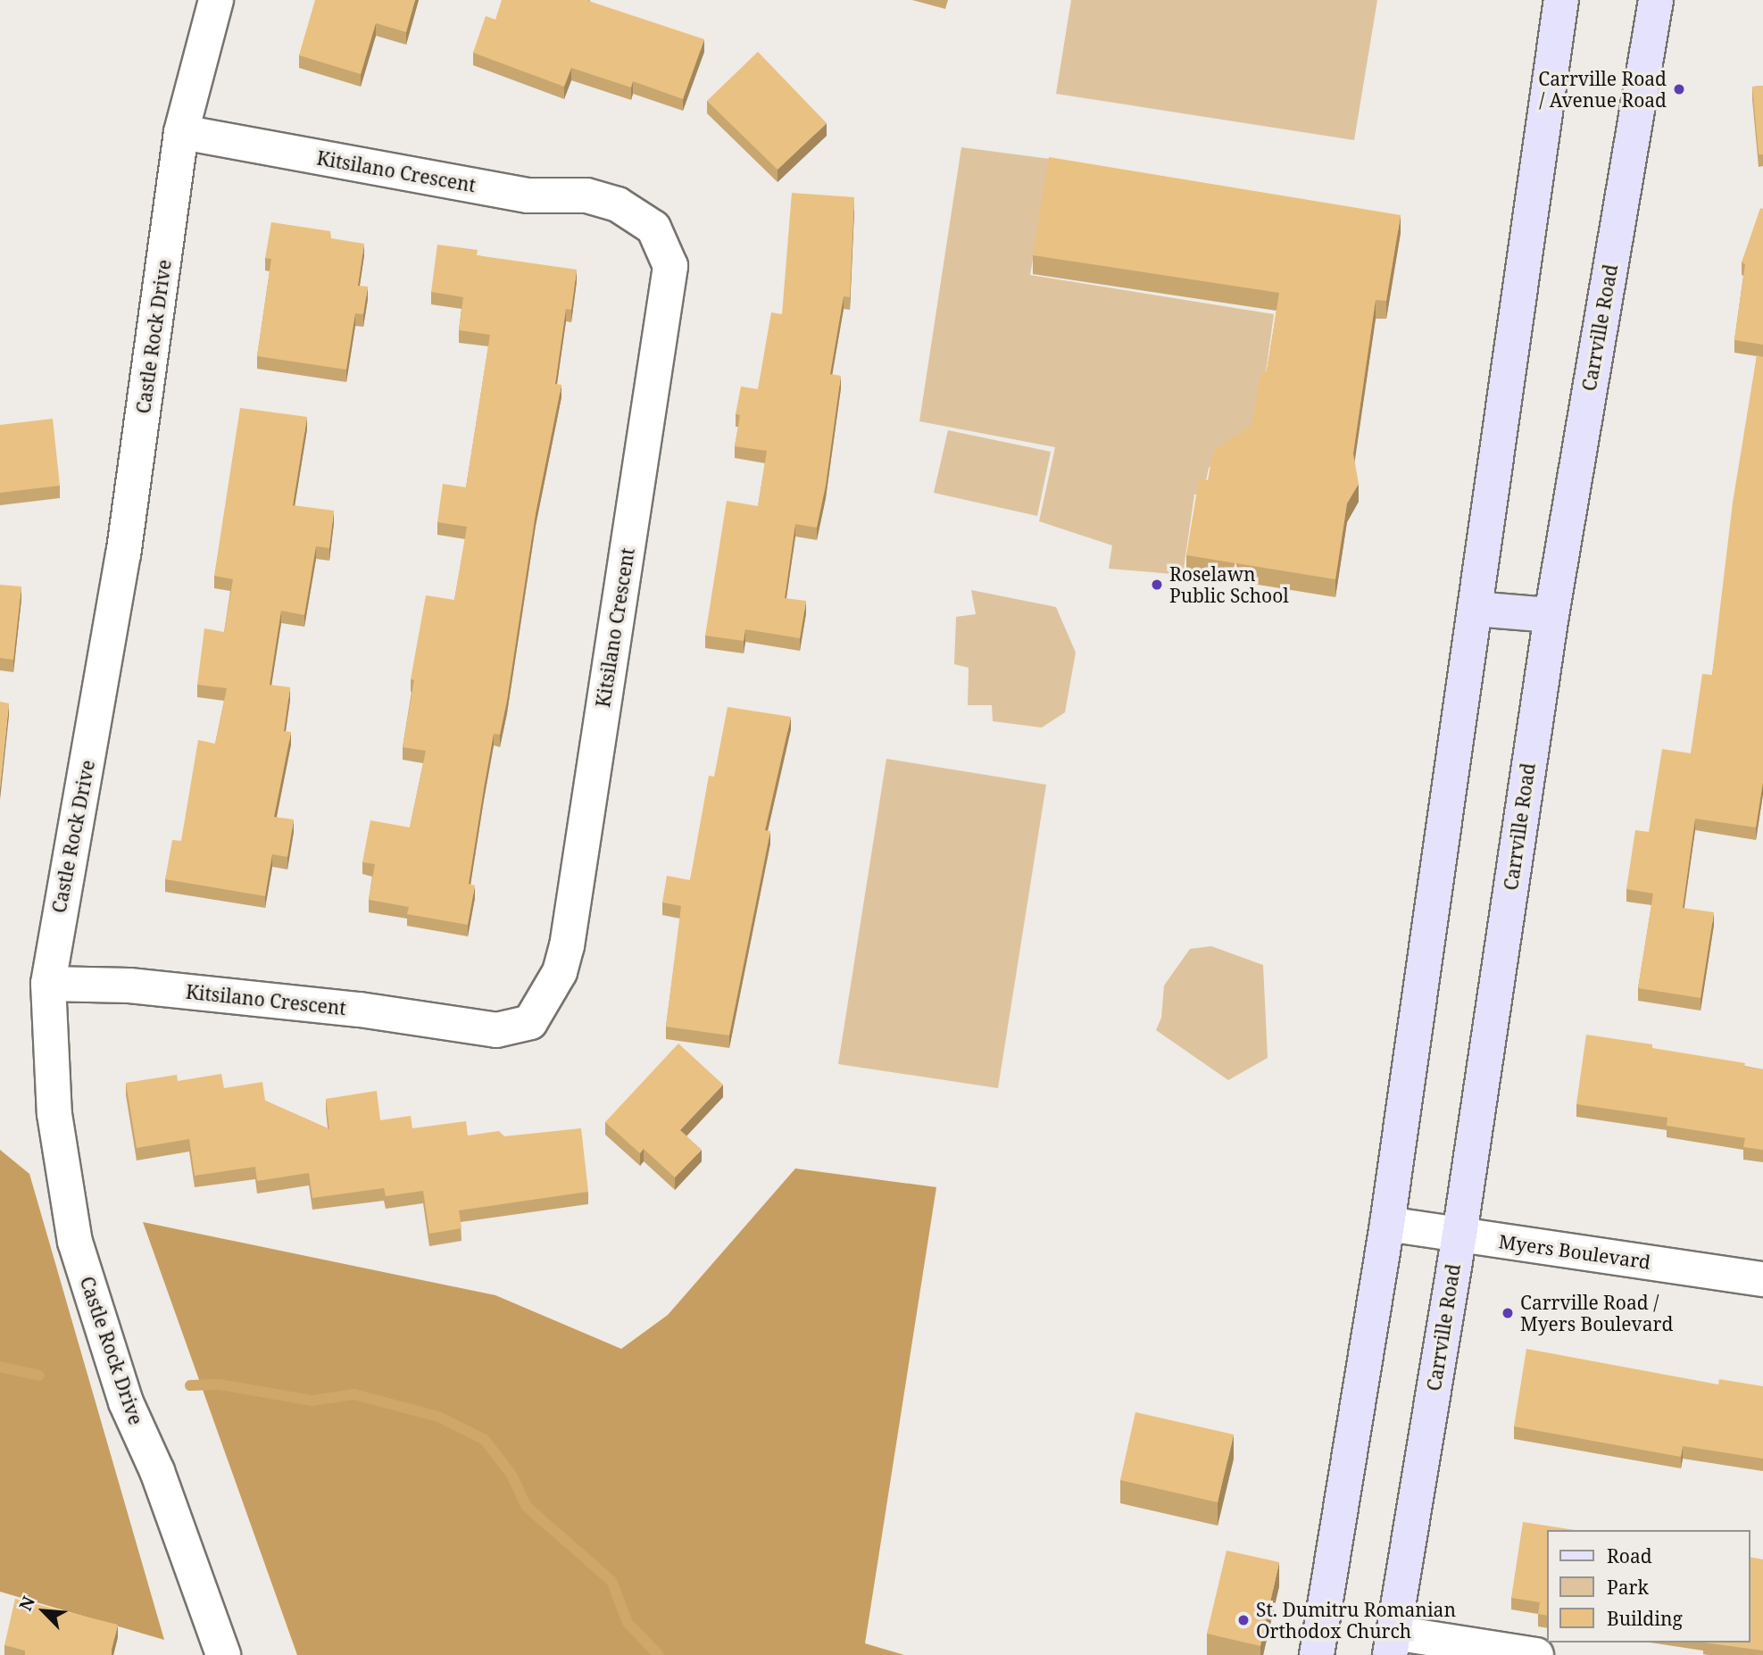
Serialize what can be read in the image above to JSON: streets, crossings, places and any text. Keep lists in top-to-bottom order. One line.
{"streets":{"main road":["Carrville Road"],"street":["Kitsilano Crescent","Castle Rock Drive","Myers Boulevard"]},"crossings":[["Kitsilano Crescent","Castle Rock Drive"],["Carrville Road","Myers Boulevard"]],"places":["Carrville Road / Avenue Road","Roselawn Public School","Carrville Road / Myers Boulevard","St. Dumitru Romanian Orthodox Church"],"legend":["Road","Park","Building"],"north":"top left"}
